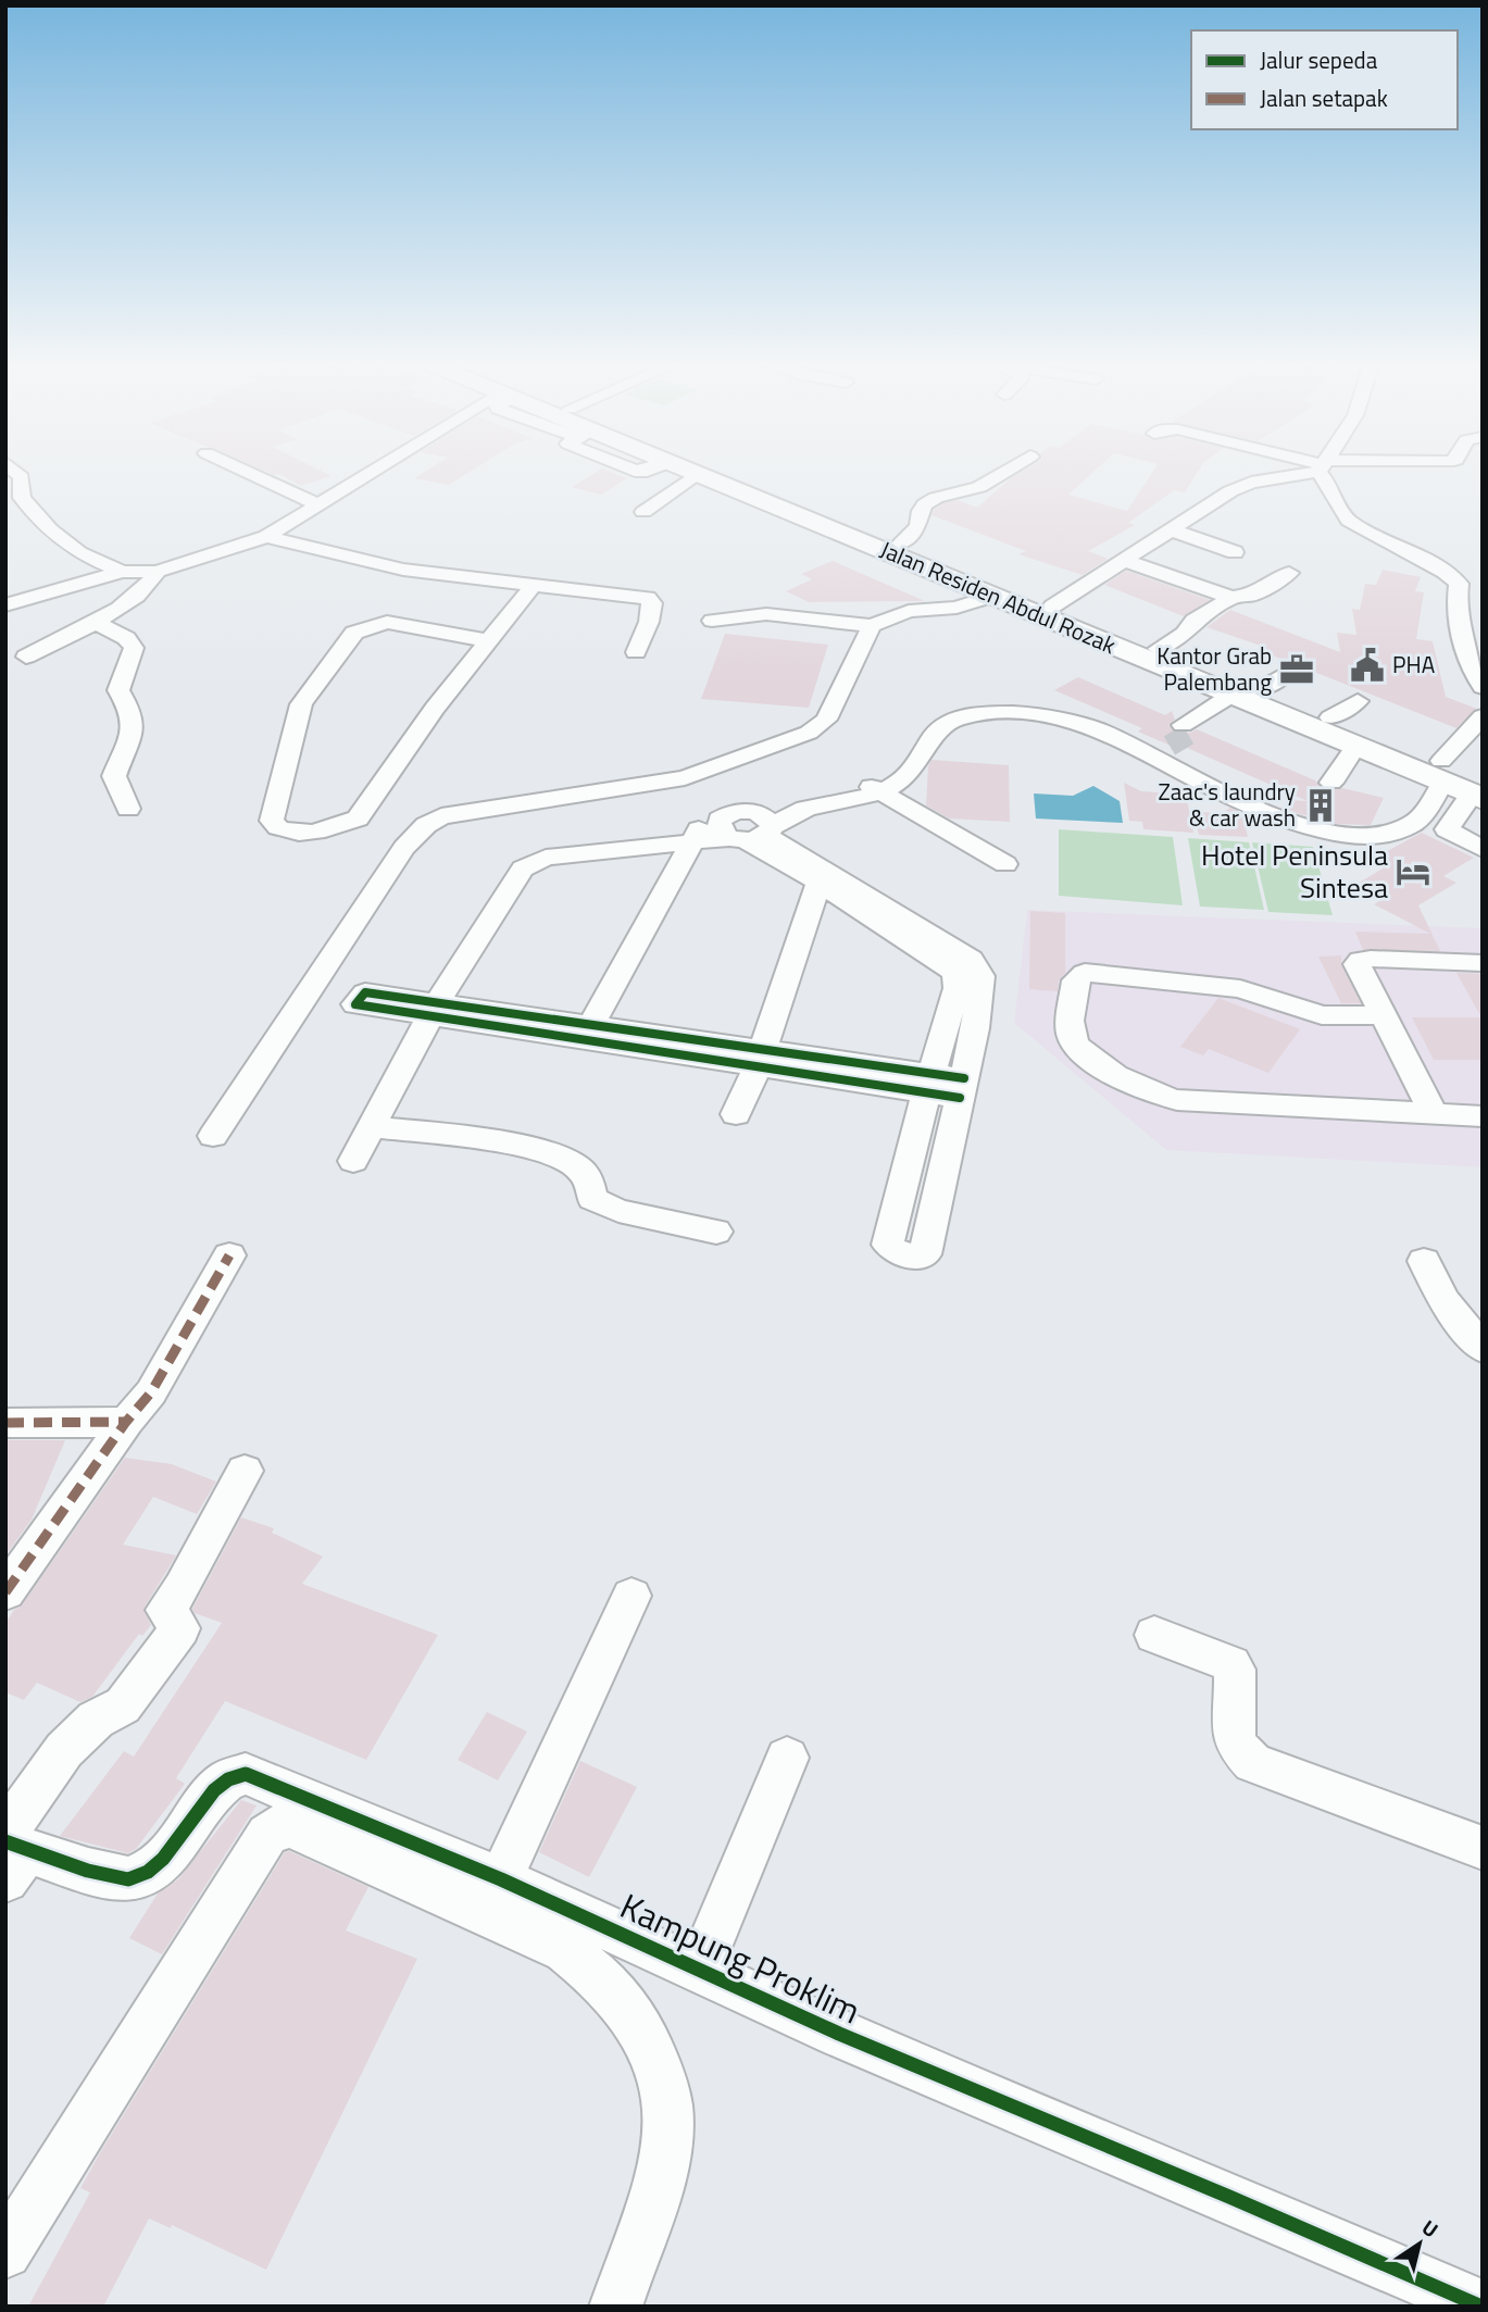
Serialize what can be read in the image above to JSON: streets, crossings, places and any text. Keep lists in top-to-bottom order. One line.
{"streets":{"highway":["Jalan Residen Abdul Rozak"],"street":["Kampung Proklim"]},"places":{"public building":["PHA"],"office":["Kantor Grab Palembang"],"building":["Zaac's laundry & car wash"],"hotel":["Hotel Peninsula Sintesa"]},"legend":["Jalur sepeda","Jalan setapak"],"north":"top right"}
